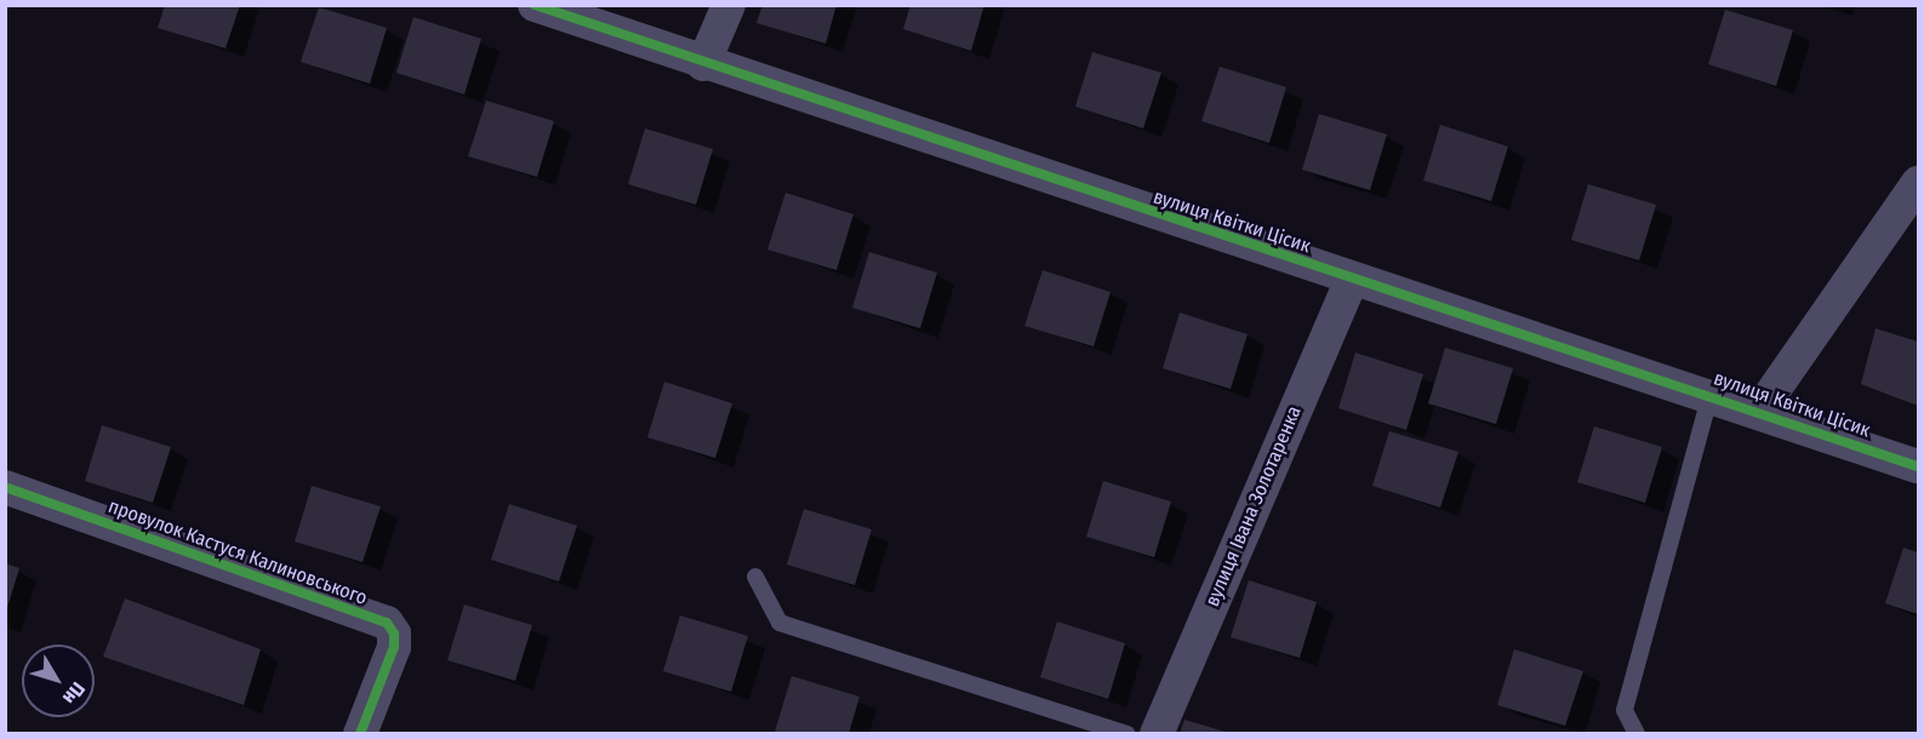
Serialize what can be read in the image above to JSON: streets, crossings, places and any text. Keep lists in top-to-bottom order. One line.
{"streets":{"street":["вулиця Квітки Цісик","вулиця Івана Золотаренка","провулок Кастуся Калиновського"]},"crossings":[["вулиця Квітки Цісик","вулиця Івана Золотаренка"]],"north":"bottom right"}
